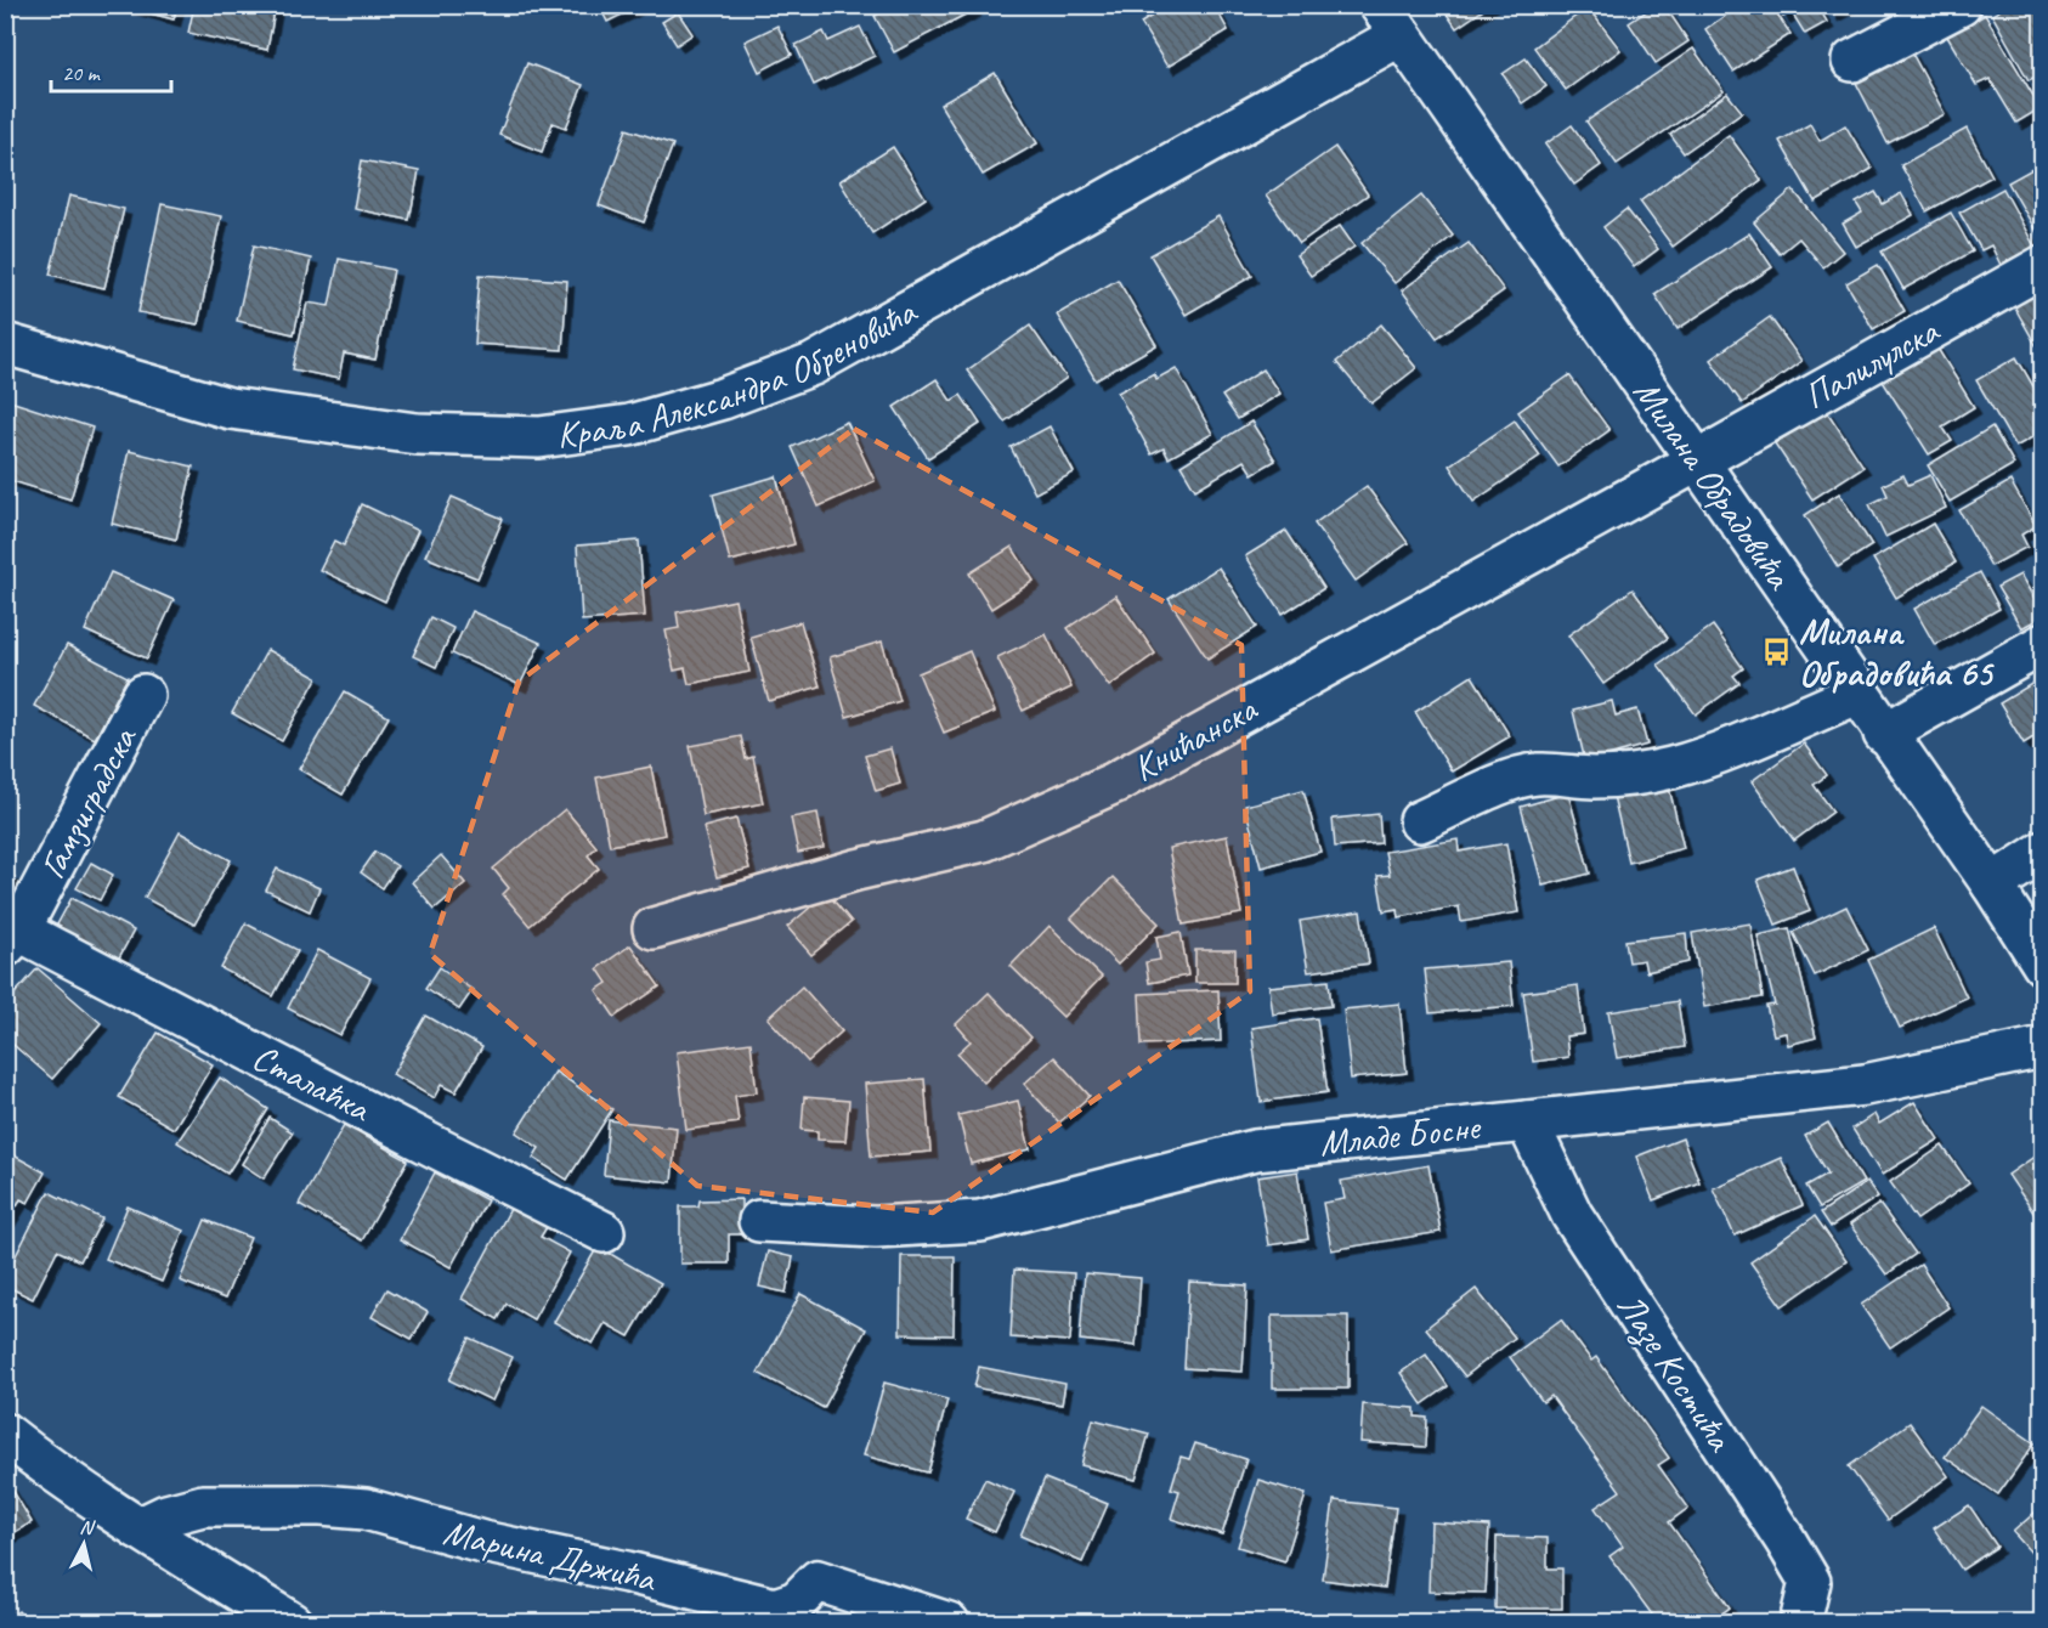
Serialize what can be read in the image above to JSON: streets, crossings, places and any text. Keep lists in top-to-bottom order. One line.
{"streets":{"street":["Палилулска","Краља Александра Обреновића","Милана Обрадовића","Книћанска","Гамзиградска","Сталаћка","Младе Босне","Лазе Костића","Марина Држића"]},"crossings":[["Палилулска","Милана Обрадовића"],["Палилулска","Книћанска"],["Краља Александра Обреновића","Милана Обрадовића"],["Милана Обрадовића","Книћанска"],["Гамзиградска","Сталаћка"],["Младе Босне","Лазе Костића"]],"places":{"bus stop":["Милана Обрадовића 65"]},"scale_bar":"20 m","north":"top"}
